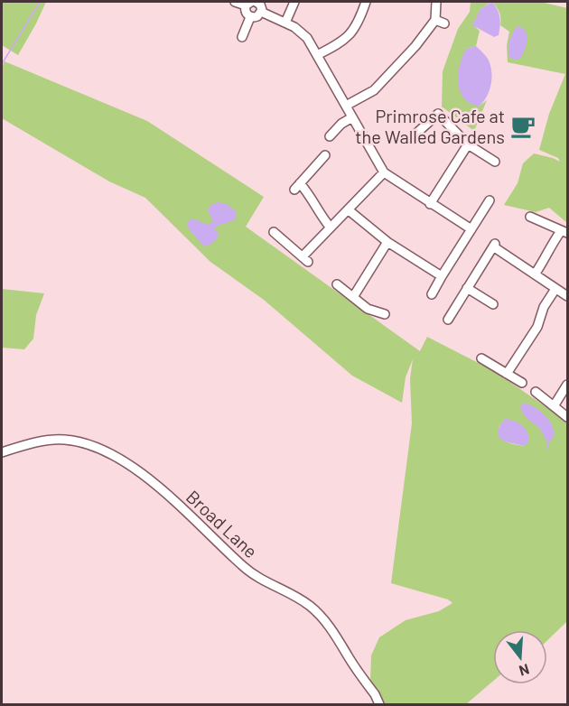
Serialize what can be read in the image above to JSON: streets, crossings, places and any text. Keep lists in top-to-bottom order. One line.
{"streets":{"street":["Broad Lane"]},"places":{"cafe":["Primrose Cafe at the Walled Gardens"]},"north":"bottom"}
